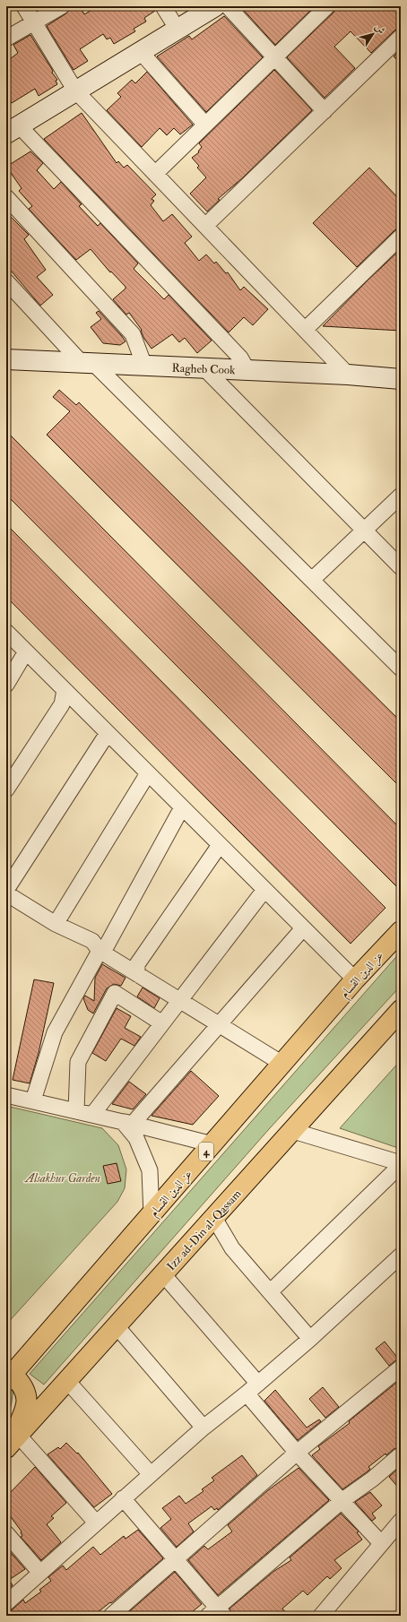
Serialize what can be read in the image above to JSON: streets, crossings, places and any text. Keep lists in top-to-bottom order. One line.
{"streets":{"highway":["عز الدين القسام","4","Izz ad-Din al-Qassam"],"main road":["Ragheb Cook"]},"parks":["Alsakhur Garden"],"north":"top right"}
